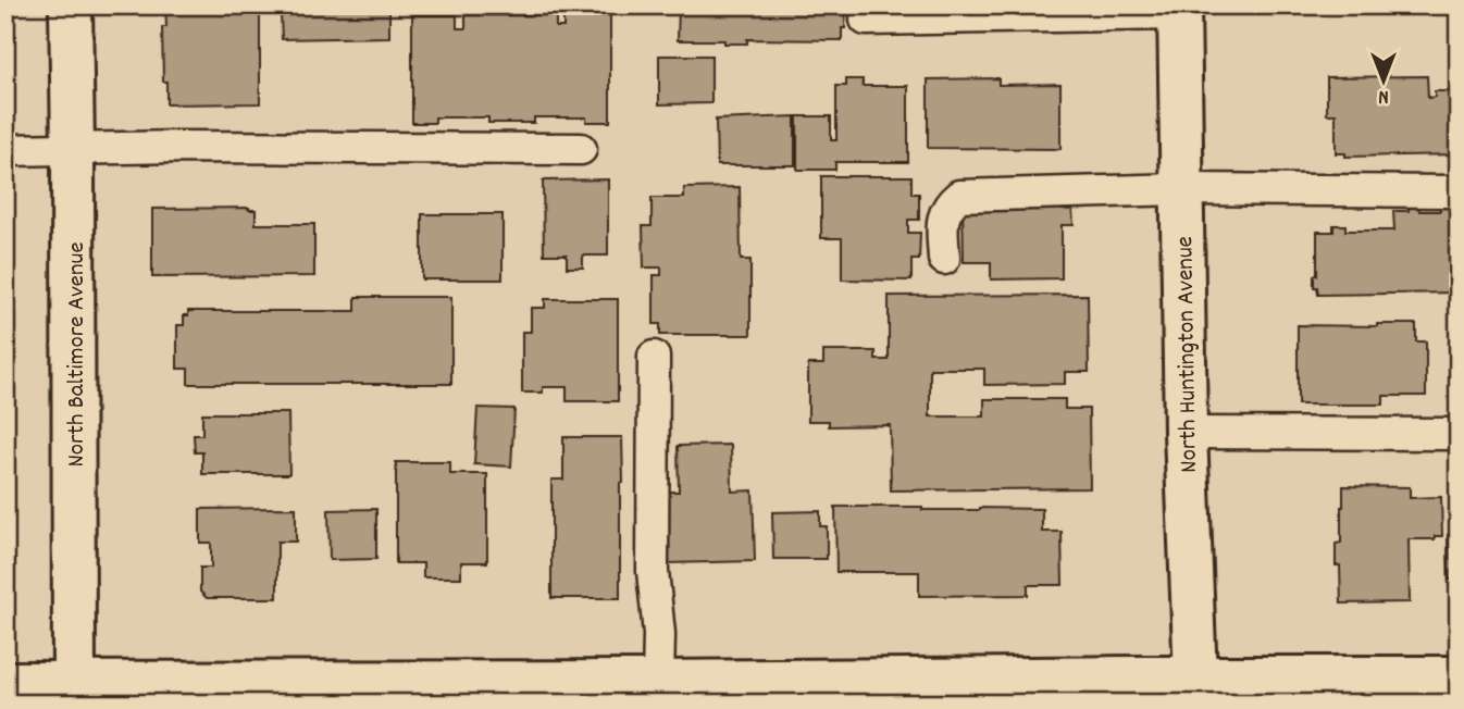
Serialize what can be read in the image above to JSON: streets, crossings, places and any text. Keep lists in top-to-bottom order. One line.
{"streets":{"street":["North Baltimore Avenue","North Huntington Avenue"]},"north":"bottom"}
